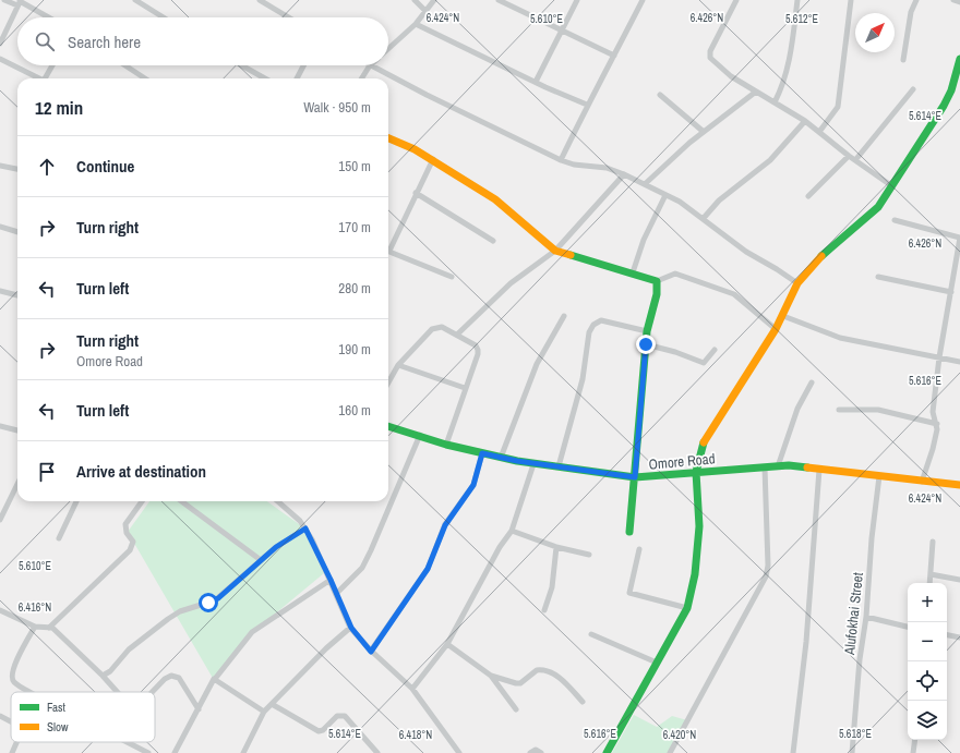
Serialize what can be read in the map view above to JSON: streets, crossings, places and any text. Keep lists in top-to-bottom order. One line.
{"streets":{"street":["Omore Road","Alufokhai Street"]},"crossings":[["Omore Road","Alufokhai Street"]],"legend":["Fast","Slow"],"north":"top right","page":{"search":"Search here","heading":["12 min","Walk · 950 m"],"list":[["Continue","150 m"],["Turn right","170 m"],["Turn left","280 m"],["Turn right","Omore Road","190 m"],["Turn left","160 m"],"Arrive at destination"],"map_buttons":["+","−"]},"coordinates":["6.424°N","6.426°N","5.610°E","5.612°E","5.614°E","5.616°E","6.416°N","5.618°E","6.418°N","6.420°N"]}
